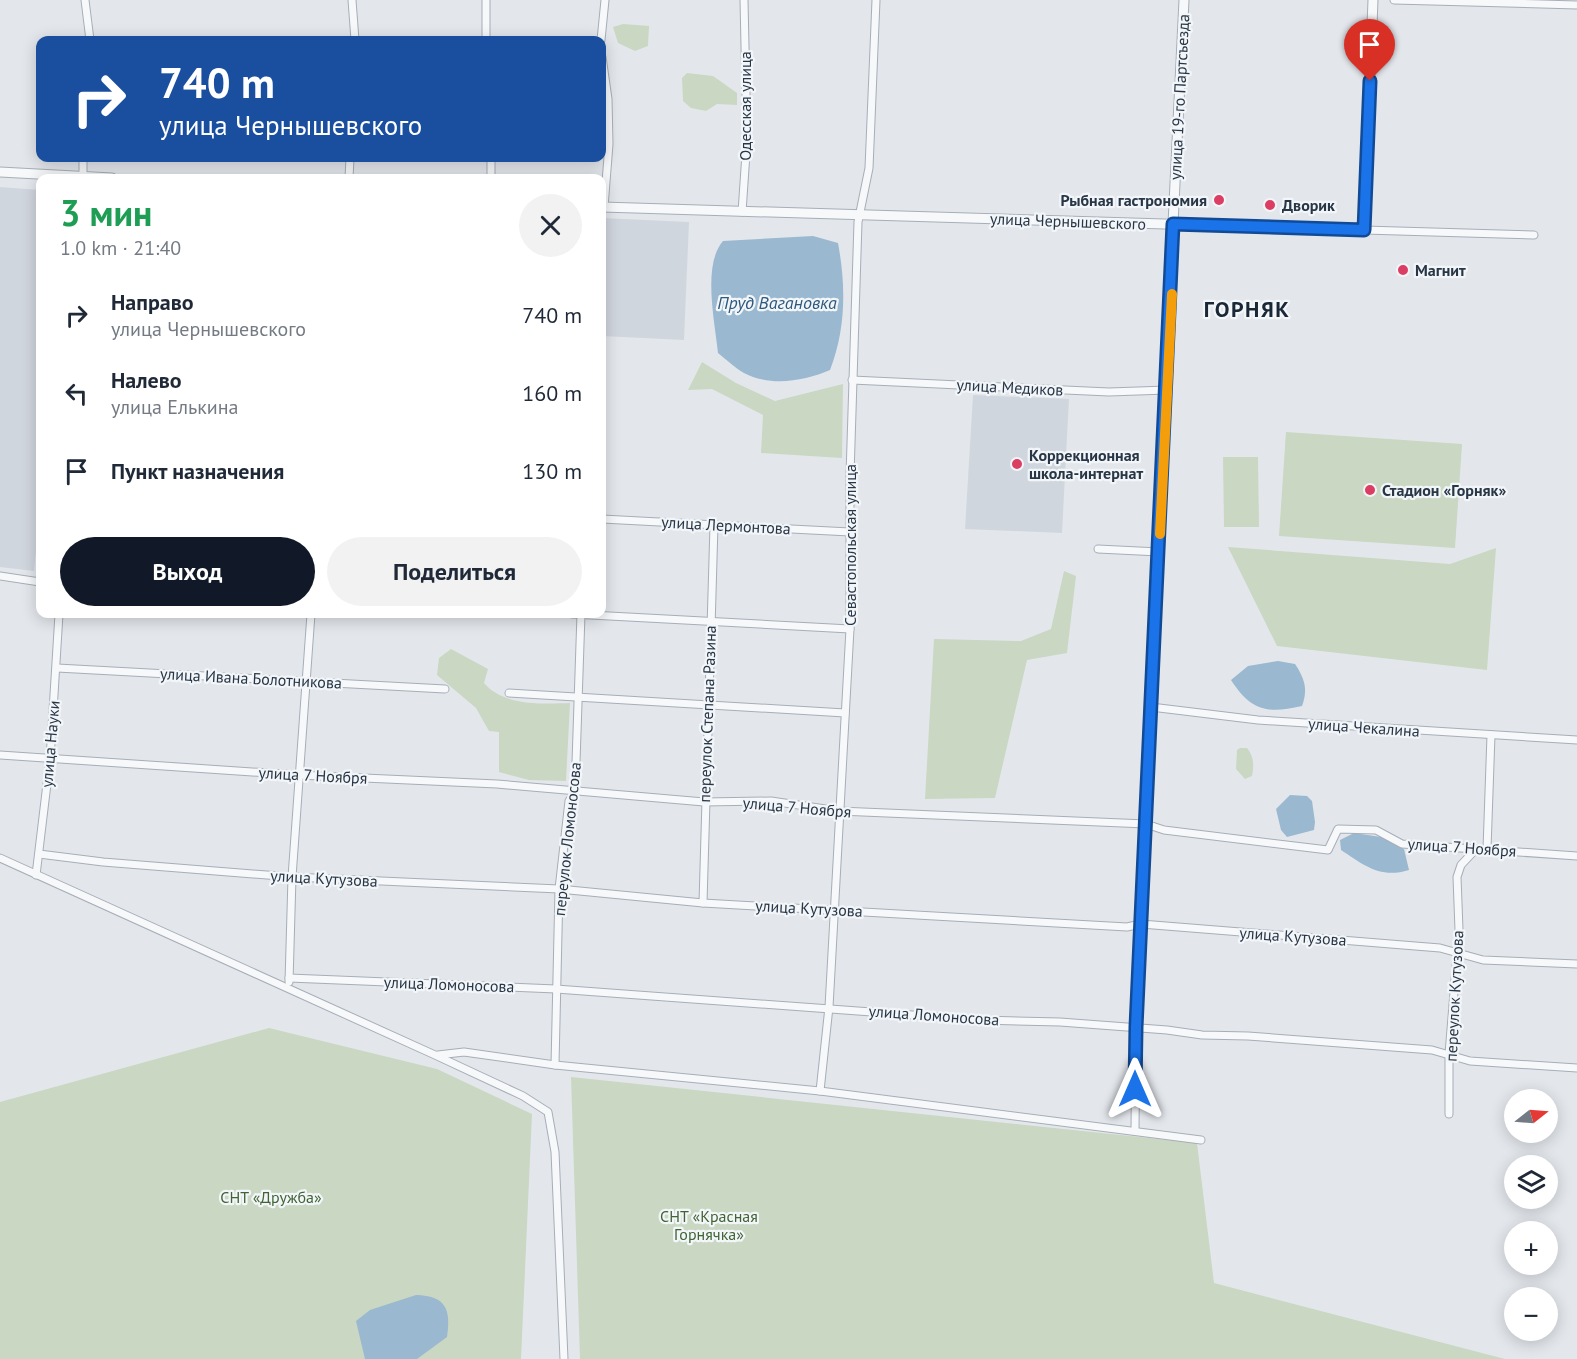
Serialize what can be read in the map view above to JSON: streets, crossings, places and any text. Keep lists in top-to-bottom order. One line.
{"streets":{"street":["улица 19-го Партсъезда","Одесская улица","улица Чернышевского","улица Медиков","улица Лермонтова","Севастопольская улица","улица Ивана Болотникова","переулок Степана Разина","улица Чекалина","улица Науки","улица 7 Ноября","переулок Ломоносова","улица Кутузова","улица Ломоносова","переулок Кутузова"]},"crossings":[["улица 19-го Партсъезда","улица Чернышевского"],["улица 19-го Партсъезда","улица Медиков"],["улица 19-го Партсъезда","улица Чекалина"],["улица 19-го Партсъезда","улица 7 Ноября"],["улица 19-го Партсъезда","улица Кутузова"],["улица 19-го Партсъезда","улица Ломоносова"],["Одесская улица","улица Чернышевского"],["улица Чернышевского","Севастопольская улица"],["улица Медиков","Севастопольская улица"],["улица Лермонтова","Севастопольская улица"],["улица Лермонтова","переулок Степана Разина"],["Севастопольская улица","улица 7 Ноября"],["Севастопольская улица","улица Кутузова"],["Севастопольская улица","улица Ломоносова"],["улица Ивана Болотникова","улица Науки"],["переулок Степана Разина","улица 7 Ноября"],["переулок Степана Разина","улица Кутузова"],["улица Науки","улица 7 Ноября"],["улица Науки","улица Кутузова"],["улица 7 Ноября","переулок Ломоносова"],["улица 7 Ноября","переулок Кутузова"],["переулок Ломоносова","улица Кутузова"],["переулок Ломоносова","улица Ломоносова"],["улица Кутузова","переулок Кутузова"],["улица Ломоносова","переулок Кутузова"]],"districts":["ГОРНЯК"],"water":["Пруд Вагановка"],"parks":["СНТ «Дружба»","СНТ «Красная Горнячка»"],"places":["Рыбная гастрономия","Дворик","Магнит","Коррекционная школа-интернат","Стадион «Горняк»"],"north":"right","page":{"turn":["740 m","улица Чернышевского"],"heading":["3 мин","1.0 km · 21:40"],"list":[{"name":"Направо","note":"улица Чернышевского","value":"740 m"},{"name":"Налево","note":"улица Елькина","value":"160 m"},{"name":"Пункт назначения","value":"130 m"}],"buttons":["Выход","Поделиться"],"map_buttons":["+","−"]}}
